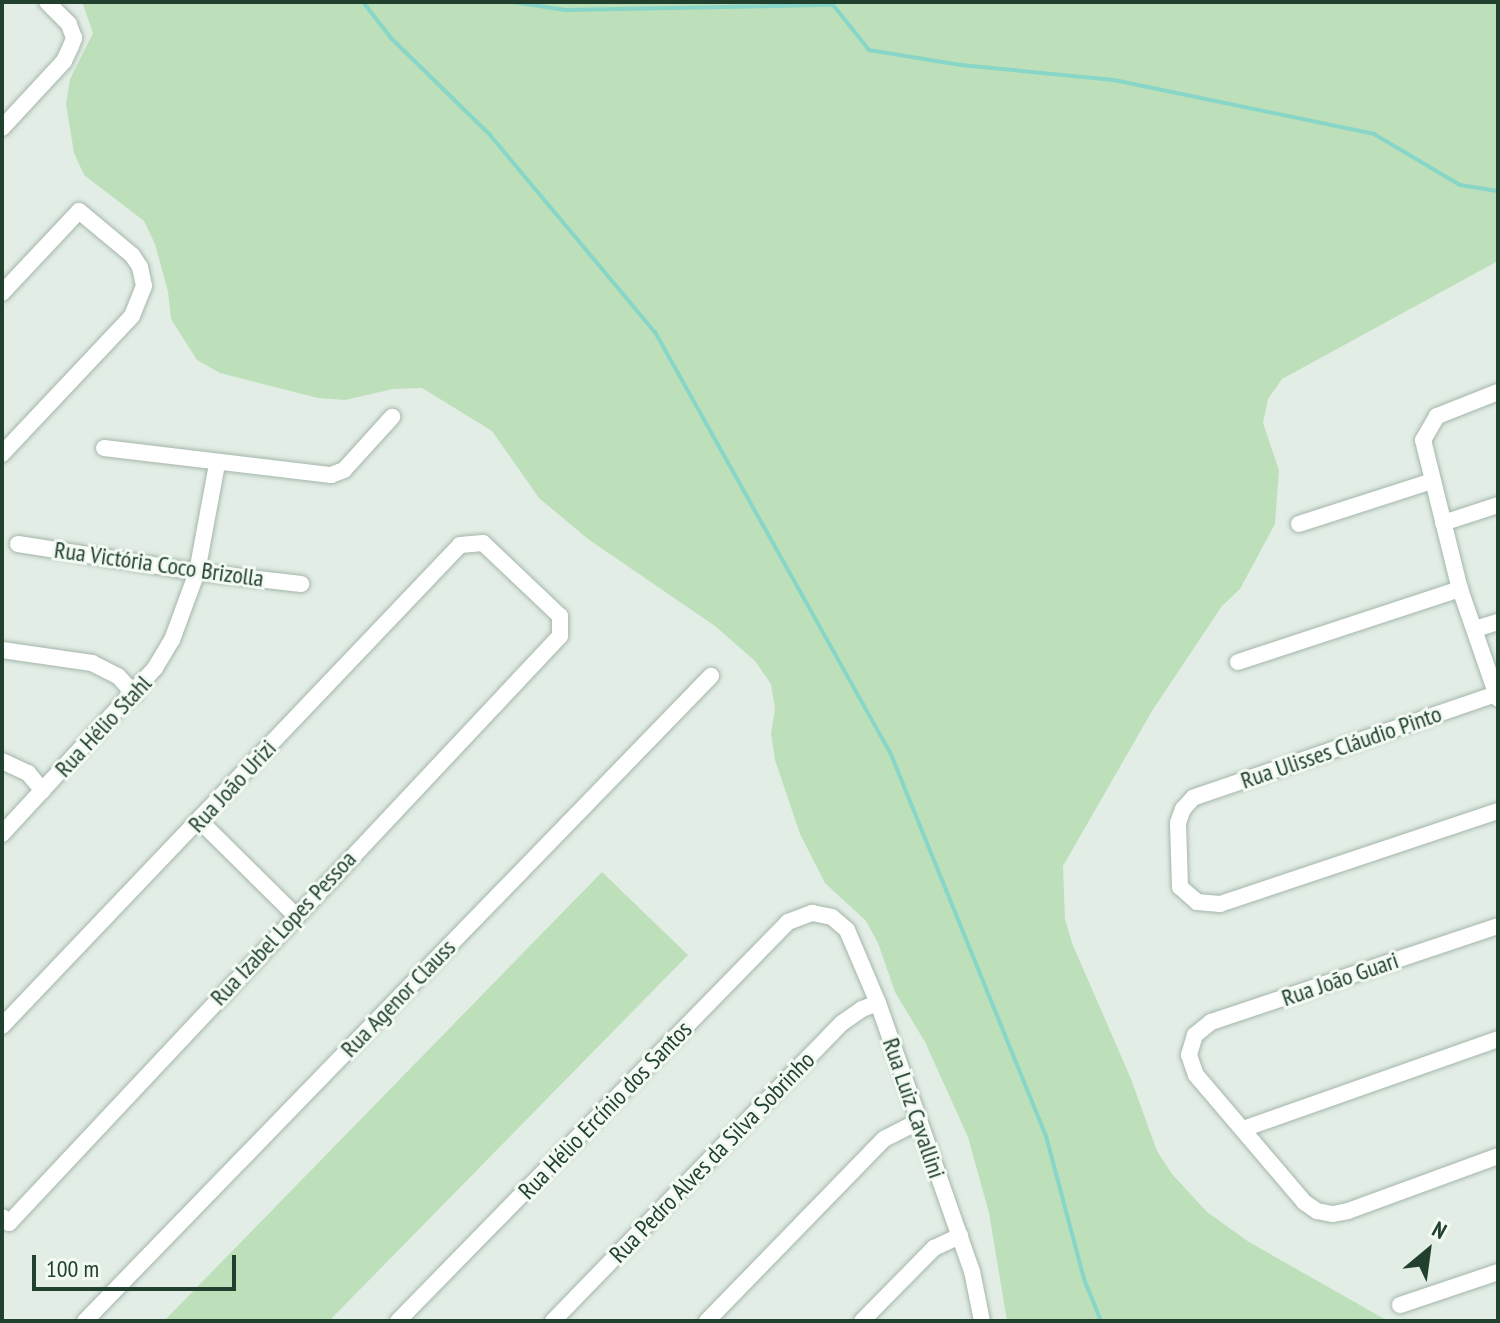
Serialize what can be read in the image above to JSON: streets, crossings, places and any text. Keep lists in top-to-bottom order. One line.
{"streets":{"street":["Rua Victória Coco Brizolla","Rua Hélio Stahl","Rua Ulisses Cláudio Pinto","Rua João Urizi","Rua Izabel Lopes Pessoa","Rua João Guari","Rua Agenor Clauss","Rua Luiz Cavallini","Rua Hélio Ercínio dos Santos","Rua Pedro Alves da Silva Sobrinho"]},"crossings":[["Rua Victória Coco Brizolla","Rua Hélio Stahl"],["Rua João Urizi","Rua Izabel Lopes Pessoa"],["Rua Luiz Cavallini","Rua Hélio Ercínio dos Santos"],["Rua Luiz Cavallini","Rua Pedro Alves da Silva Sobrinho"]],"scale_bar":"100 m","north":"top right"}
